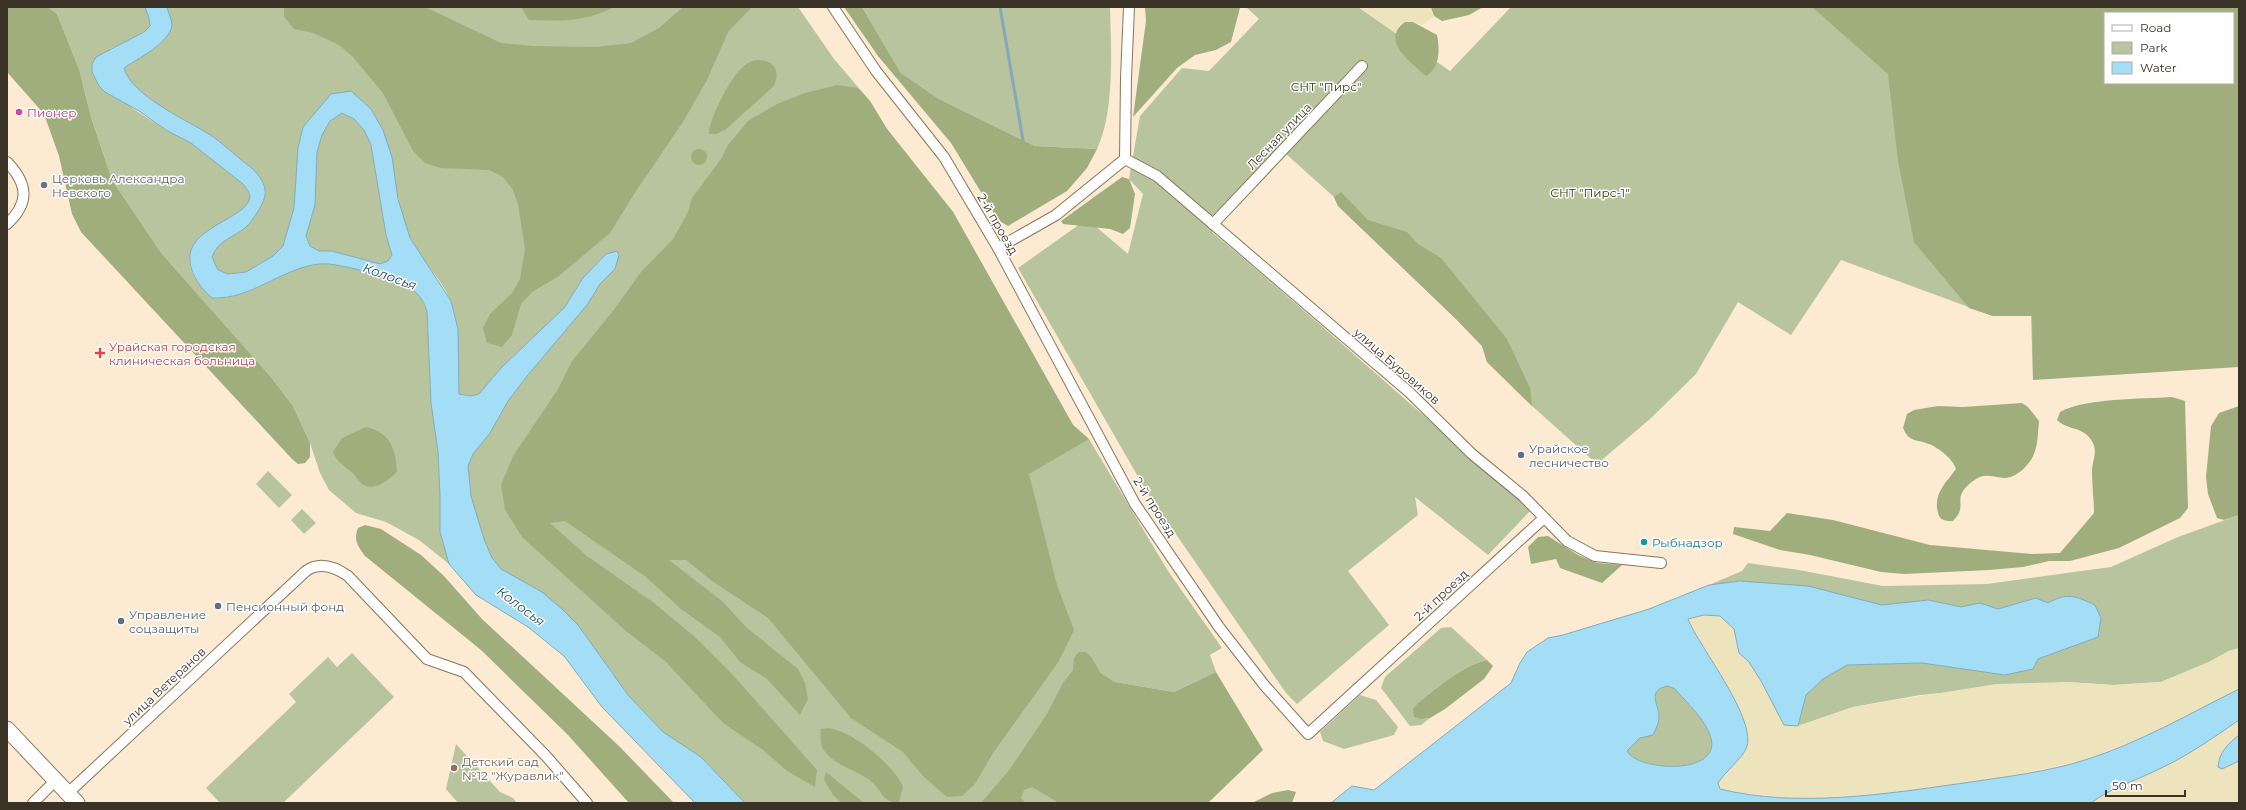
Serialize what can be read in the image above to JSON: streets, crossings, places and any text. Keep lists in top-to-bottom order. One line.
{"streets":{"street":["Лесная улица","2-й проезд","улица Буровиков","улица Ветеранов"]},"crossings":[["Лесная улица","улица Буровиков"],["2-й проезд","улица Буровиков"]],"water":["Колосья"],"parks":["СНТ \"Пирс\"","СНТ \"Пирс-1\""],"places":{"other":["Пионер","Церковь Александра Невского","Урайское лесничество","Рыбнадзор","Пенсионный фонд","Управление соцзащиты","Детский сад №12 \"Журавлик\""],"health":["Урайская городская клиническая больница"]},"legend":["Road","Park","Water"],"scale_bar":"50 m"}
